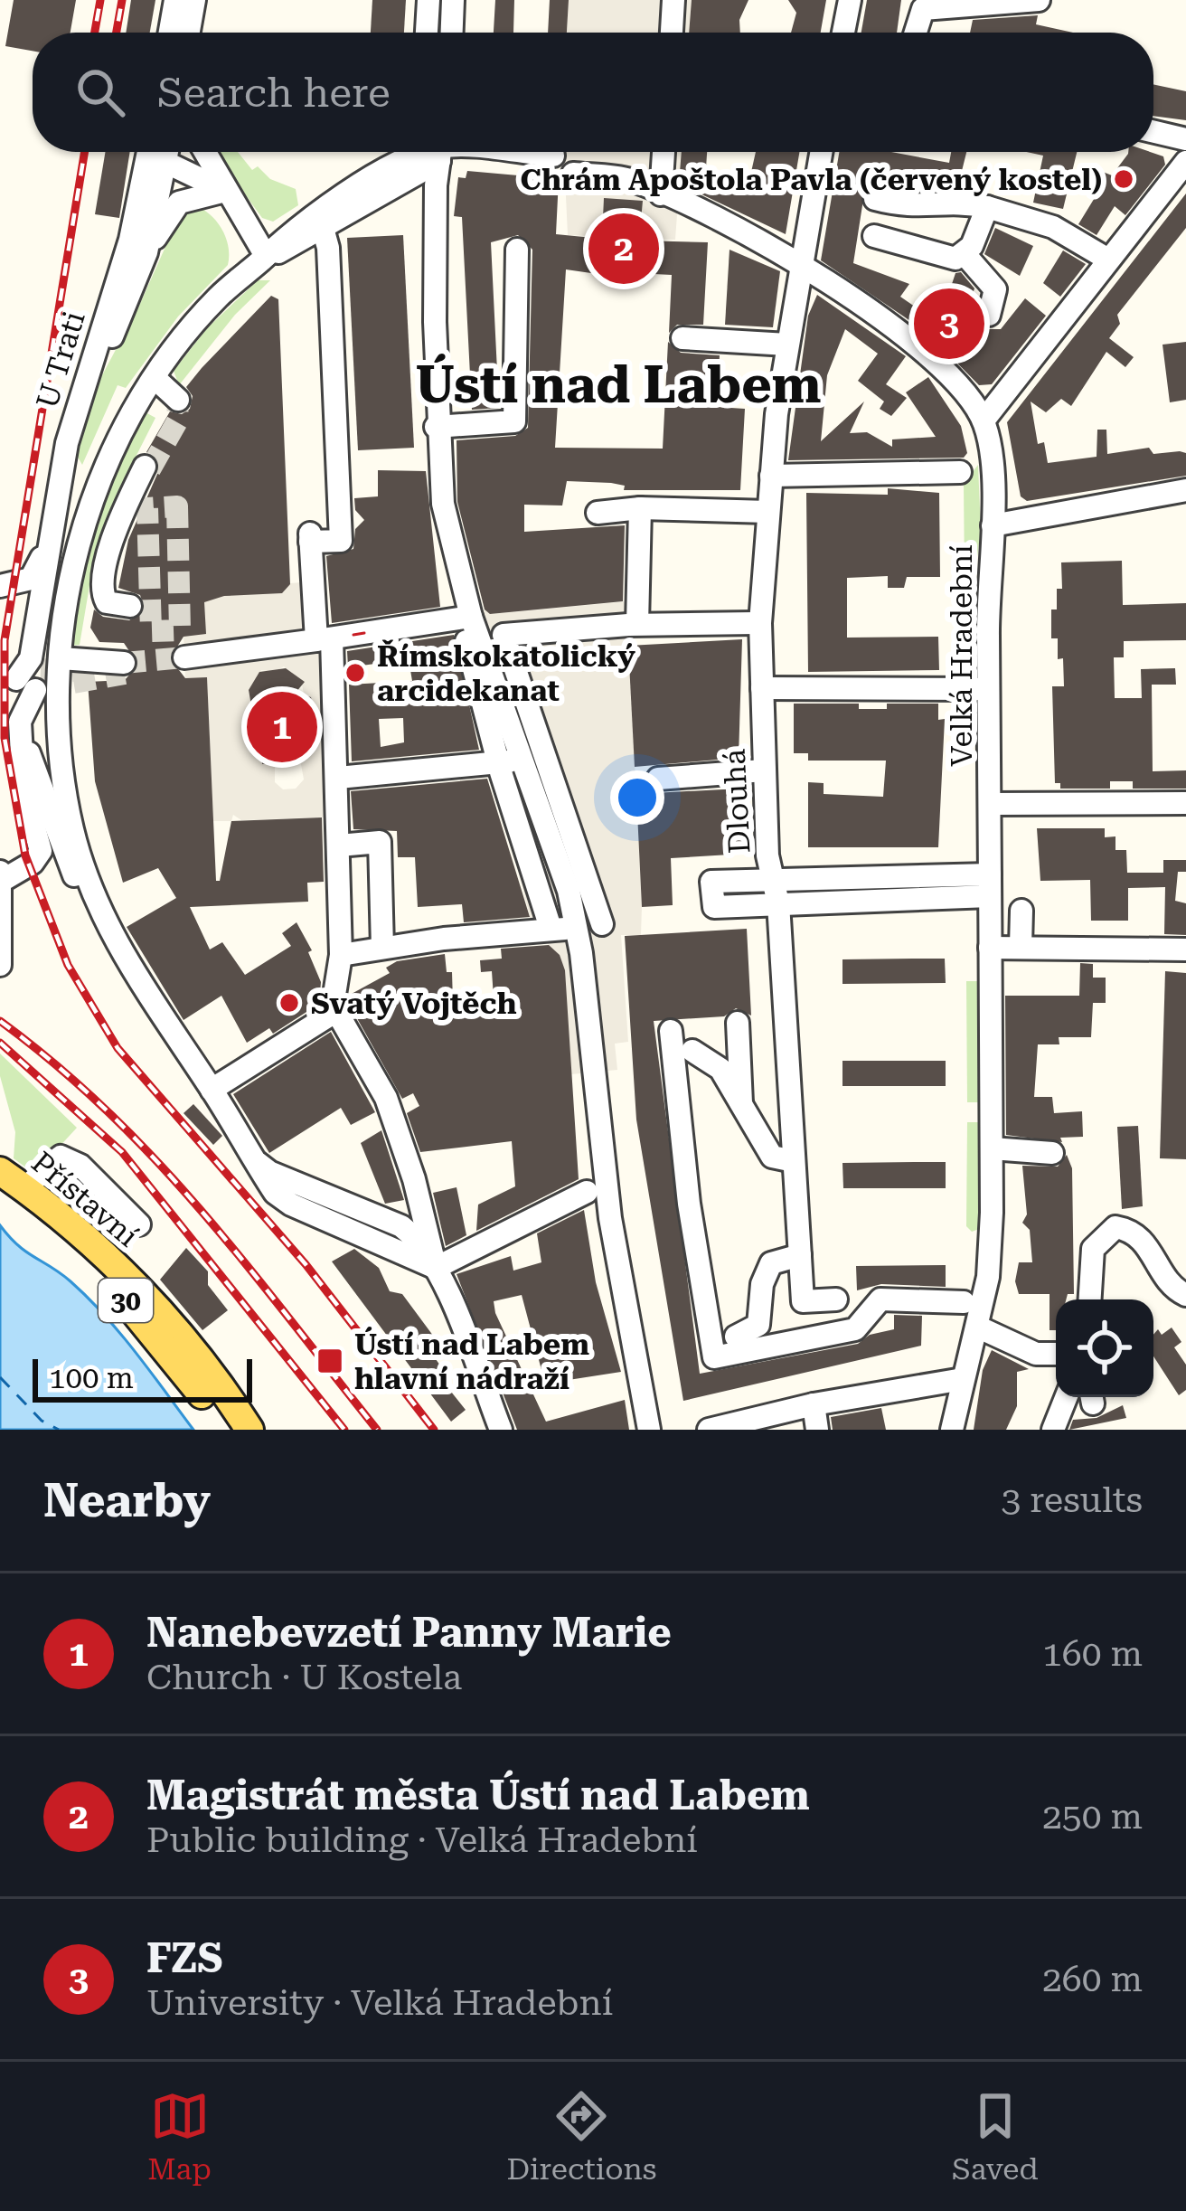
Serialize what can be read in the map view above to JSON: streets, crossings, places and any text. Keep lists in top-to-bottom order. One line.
{"streets":{"main road":["Přístavní","30"],"street":["U Trati","Velká Hradební","Dlouhá"]},"districts":["Ústí nad Labem"],"places":{"other":["Chrám Apoštola Pavla (červený kostel)","Římskokatolický arcidekanat","Svatý Vojtěch"],"transit":["Ústí nad Labem hlavní nádraží"]},"scale_bar":"100 m","page":{"search":"Search here","pins":["2","3","1"],"scale":"100 m","heading":["Nearby","3 results"],"list":[{"mark":"1","name":"Nanebevzetí Panny Marie","note":"Church · U Kostela","value":"160 m"},{"mark":"2","name":"Magistrát města Ústí nad Labem","note":"Public building · Velká Hradební","value":"250 m"},{"mark":"3","name":"FZS","note":"University · Velká Hradební","value":"260 m"}],"nav":["Map","Directions","Saved"]}}
